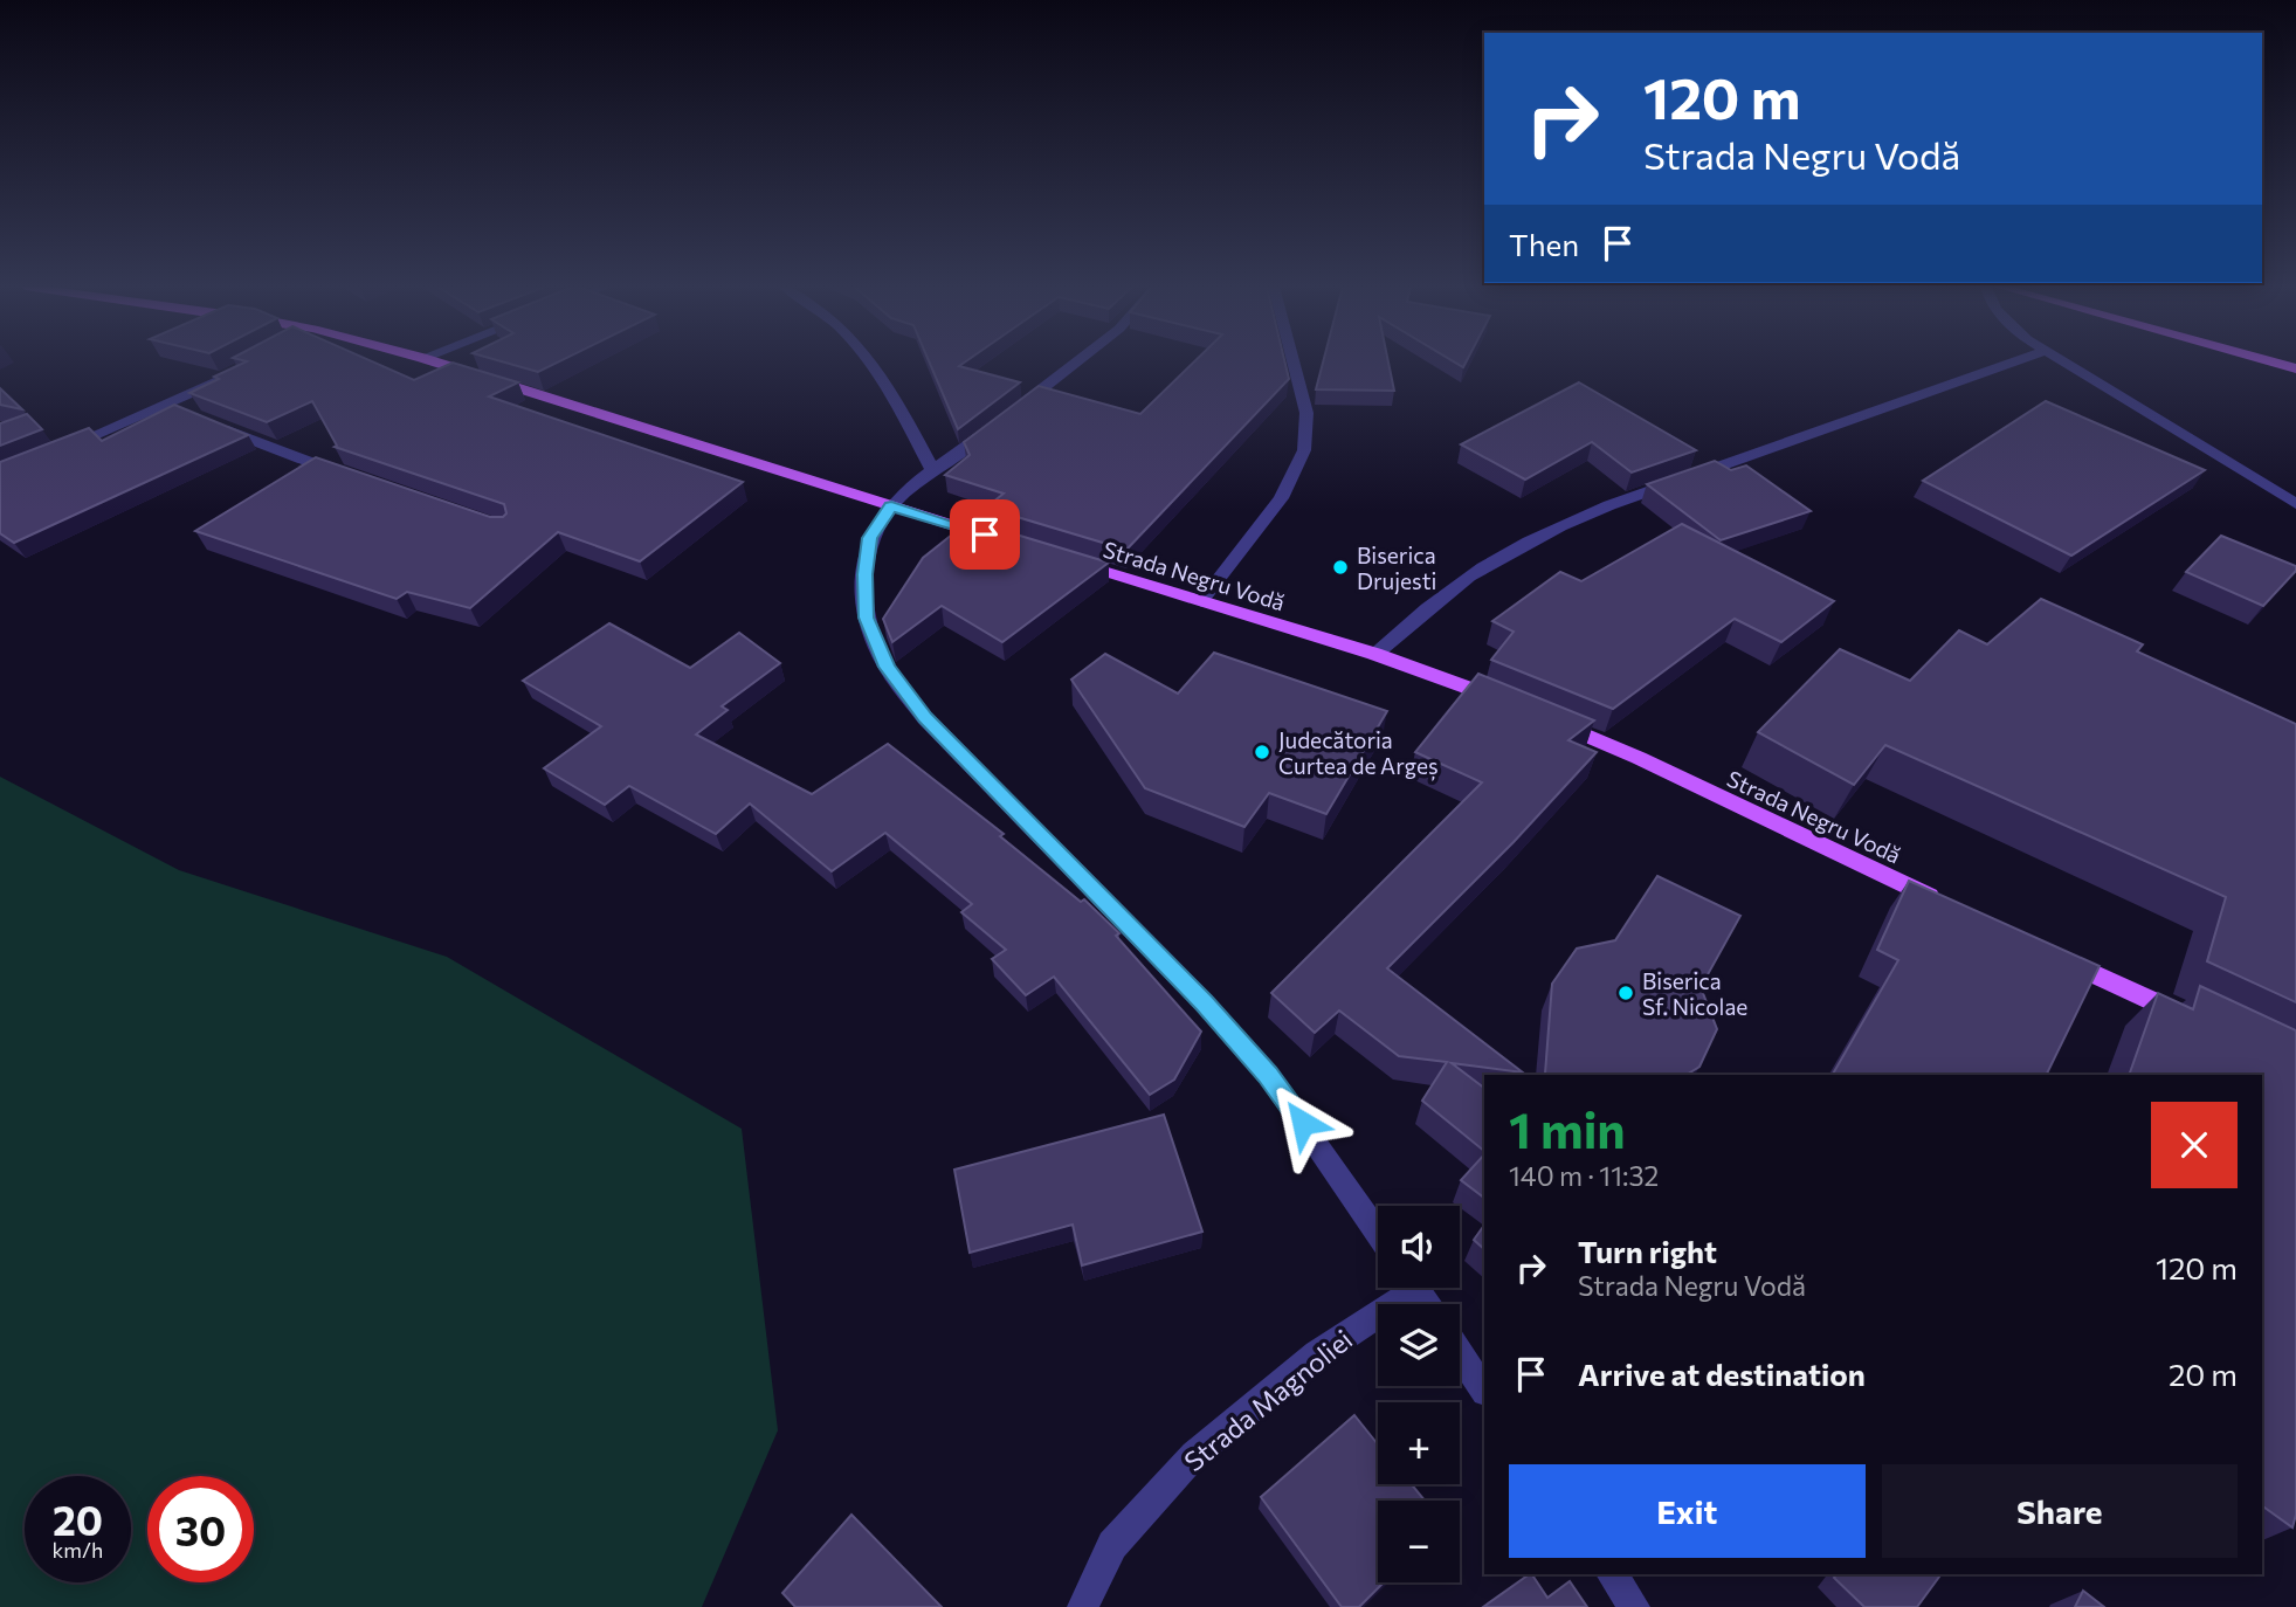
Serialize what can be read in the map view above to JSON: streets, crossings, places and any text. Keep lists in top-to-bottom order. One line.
{"streets":{"main road":["Strada Negru Vodă"],"street":["Strada Magnoliei"]},"places":["Biserica Drujesti","Judecătoria Curtea de Argeș","Biserica Sf. Nicolae"],"page":{"turn":["120 m","Strada Negru Vodă"],"then":"Then","heading":["1 min","140 m · 11:32"],"map_buttons":["+","−"],"list":[{"name":"Turn right","note":"Strada Negru Vodă","value":"120 m"},{"name":"Arrive at destination","value":"20 m"}],"buttons":["Exit","Share"],"speed":"20 km/h","limit":"30"}}
